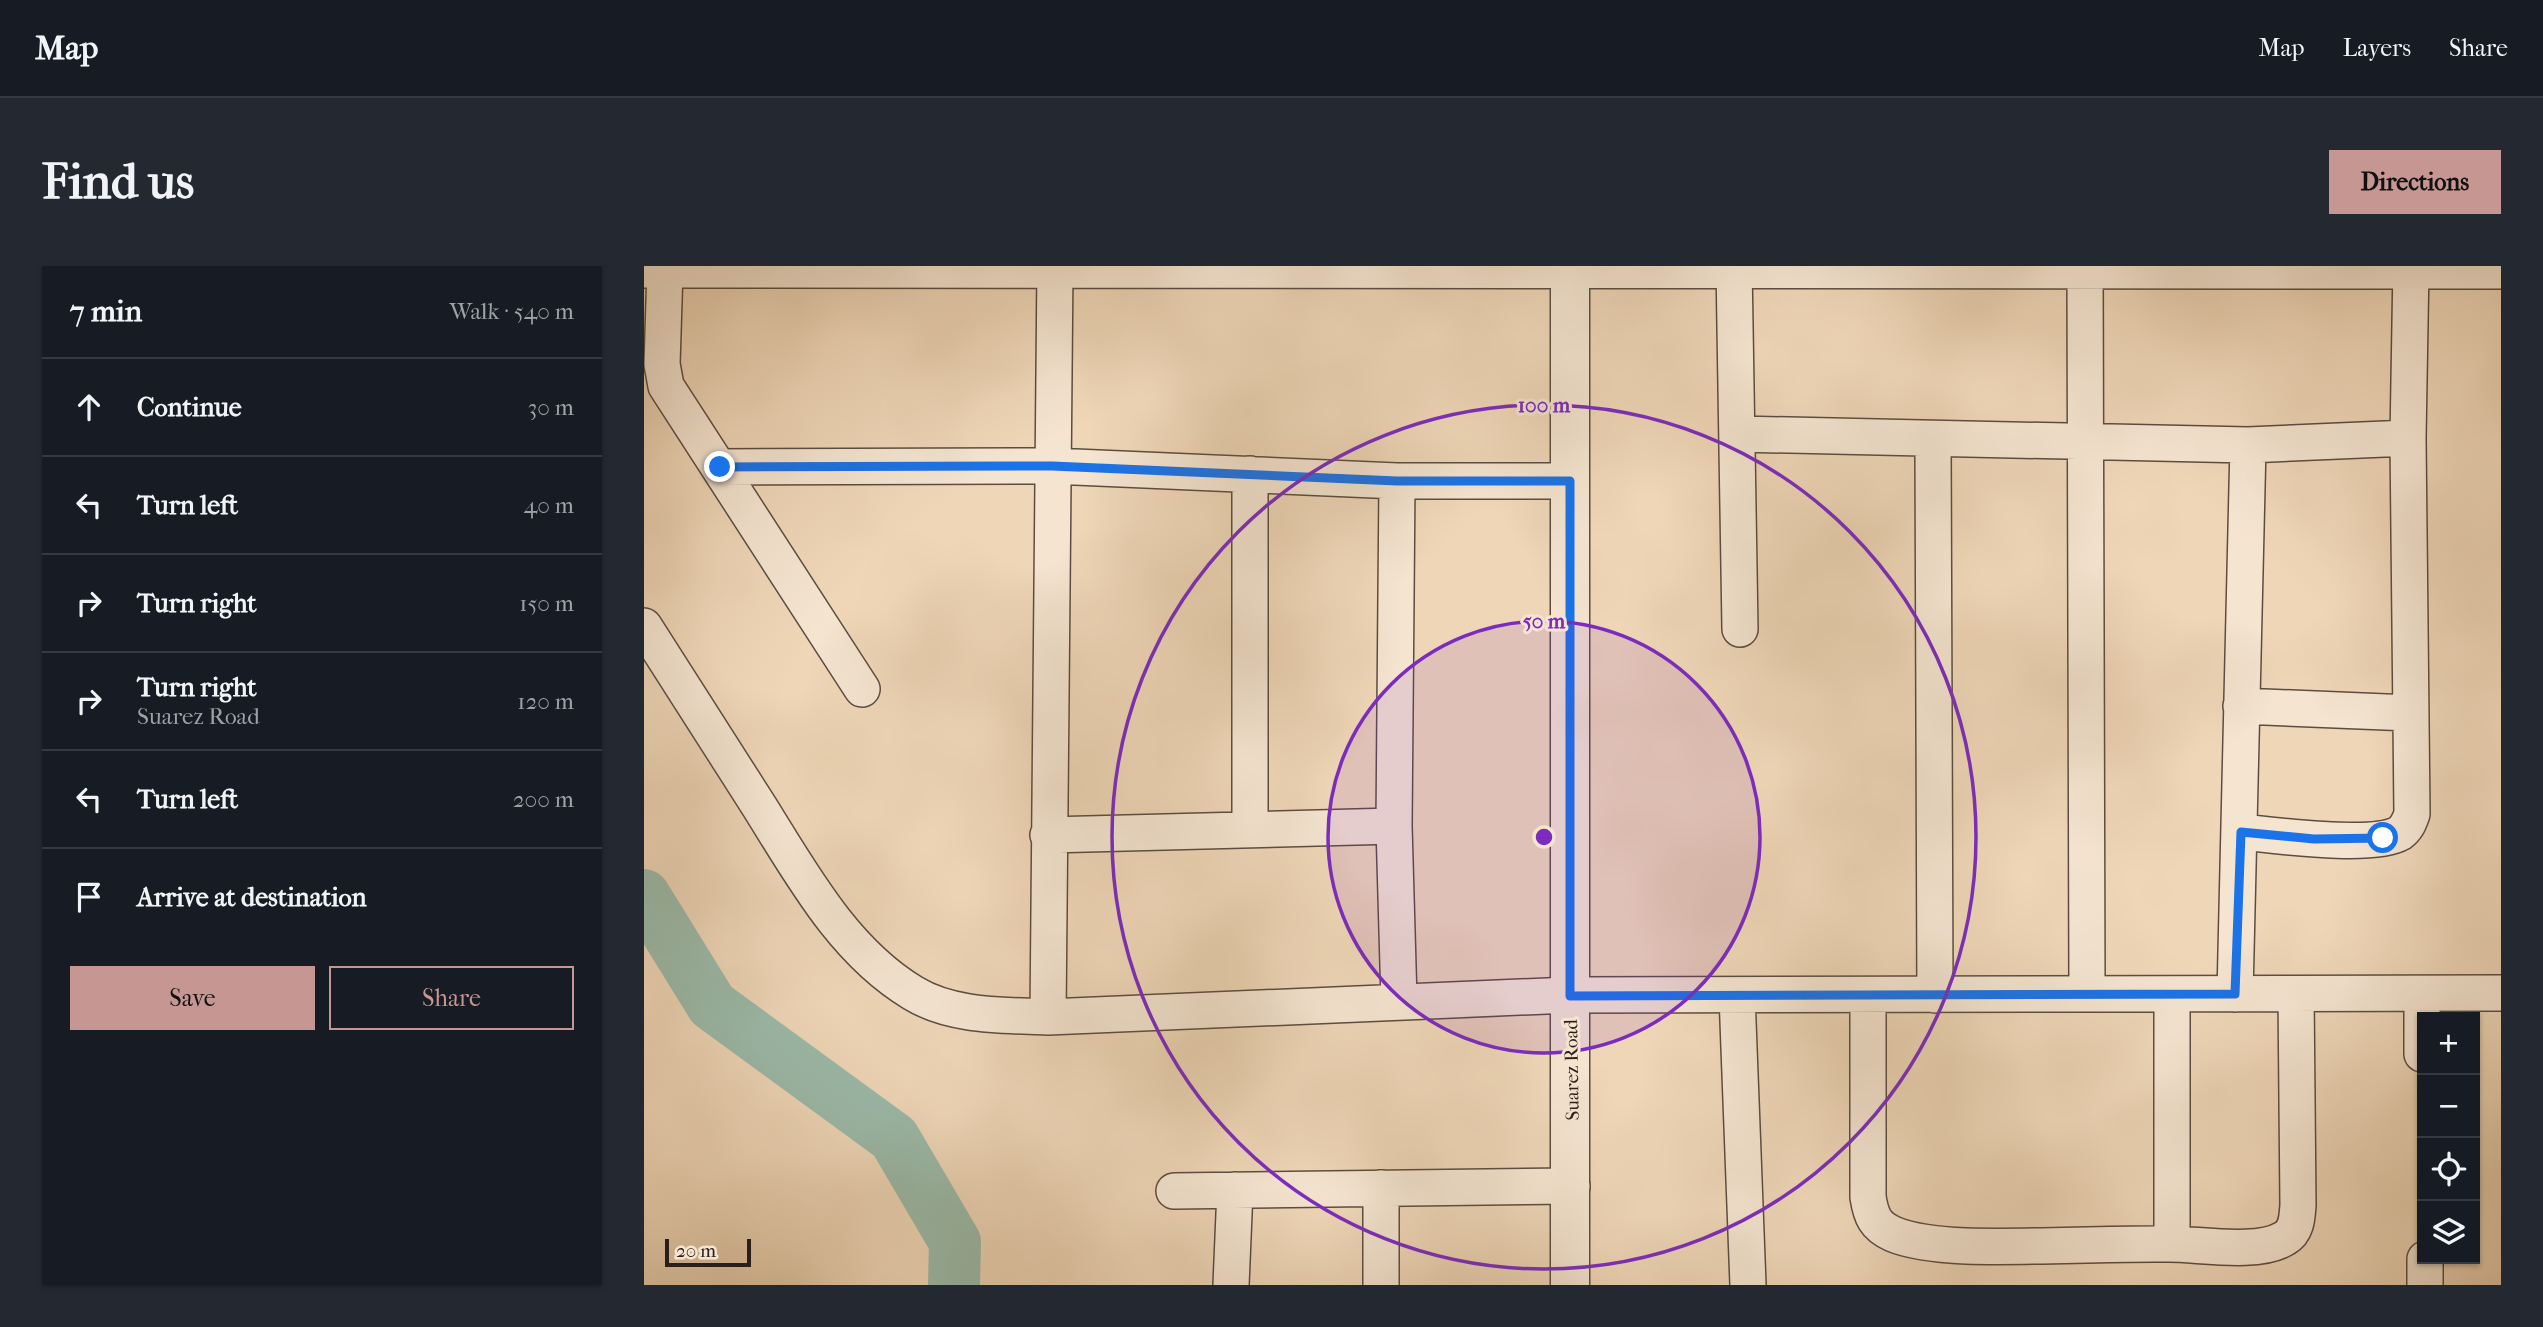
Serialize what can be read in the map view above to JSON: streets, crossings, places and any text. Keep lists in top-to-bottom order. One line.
{"streets":{"street":["Suarez Road"]},"scale_bar":"20 m","page":{"header":"Map","nav":["Map","Layers","Share"],"buttons":["Directions",["Save","Share"]],"title":"Find us","heading":["7 min","Walk · 540 m"],"list":[["Continue","30 m"],["Turn left","40 m"],["Turn right","150 m"],["Turn right","Suarez Road","120 m"],["Turn left","200 m"],"Arrive at destination"],"map_buttons":["+","−"],"scale":"20 m"},"rings":["100 m","50 m"]}
